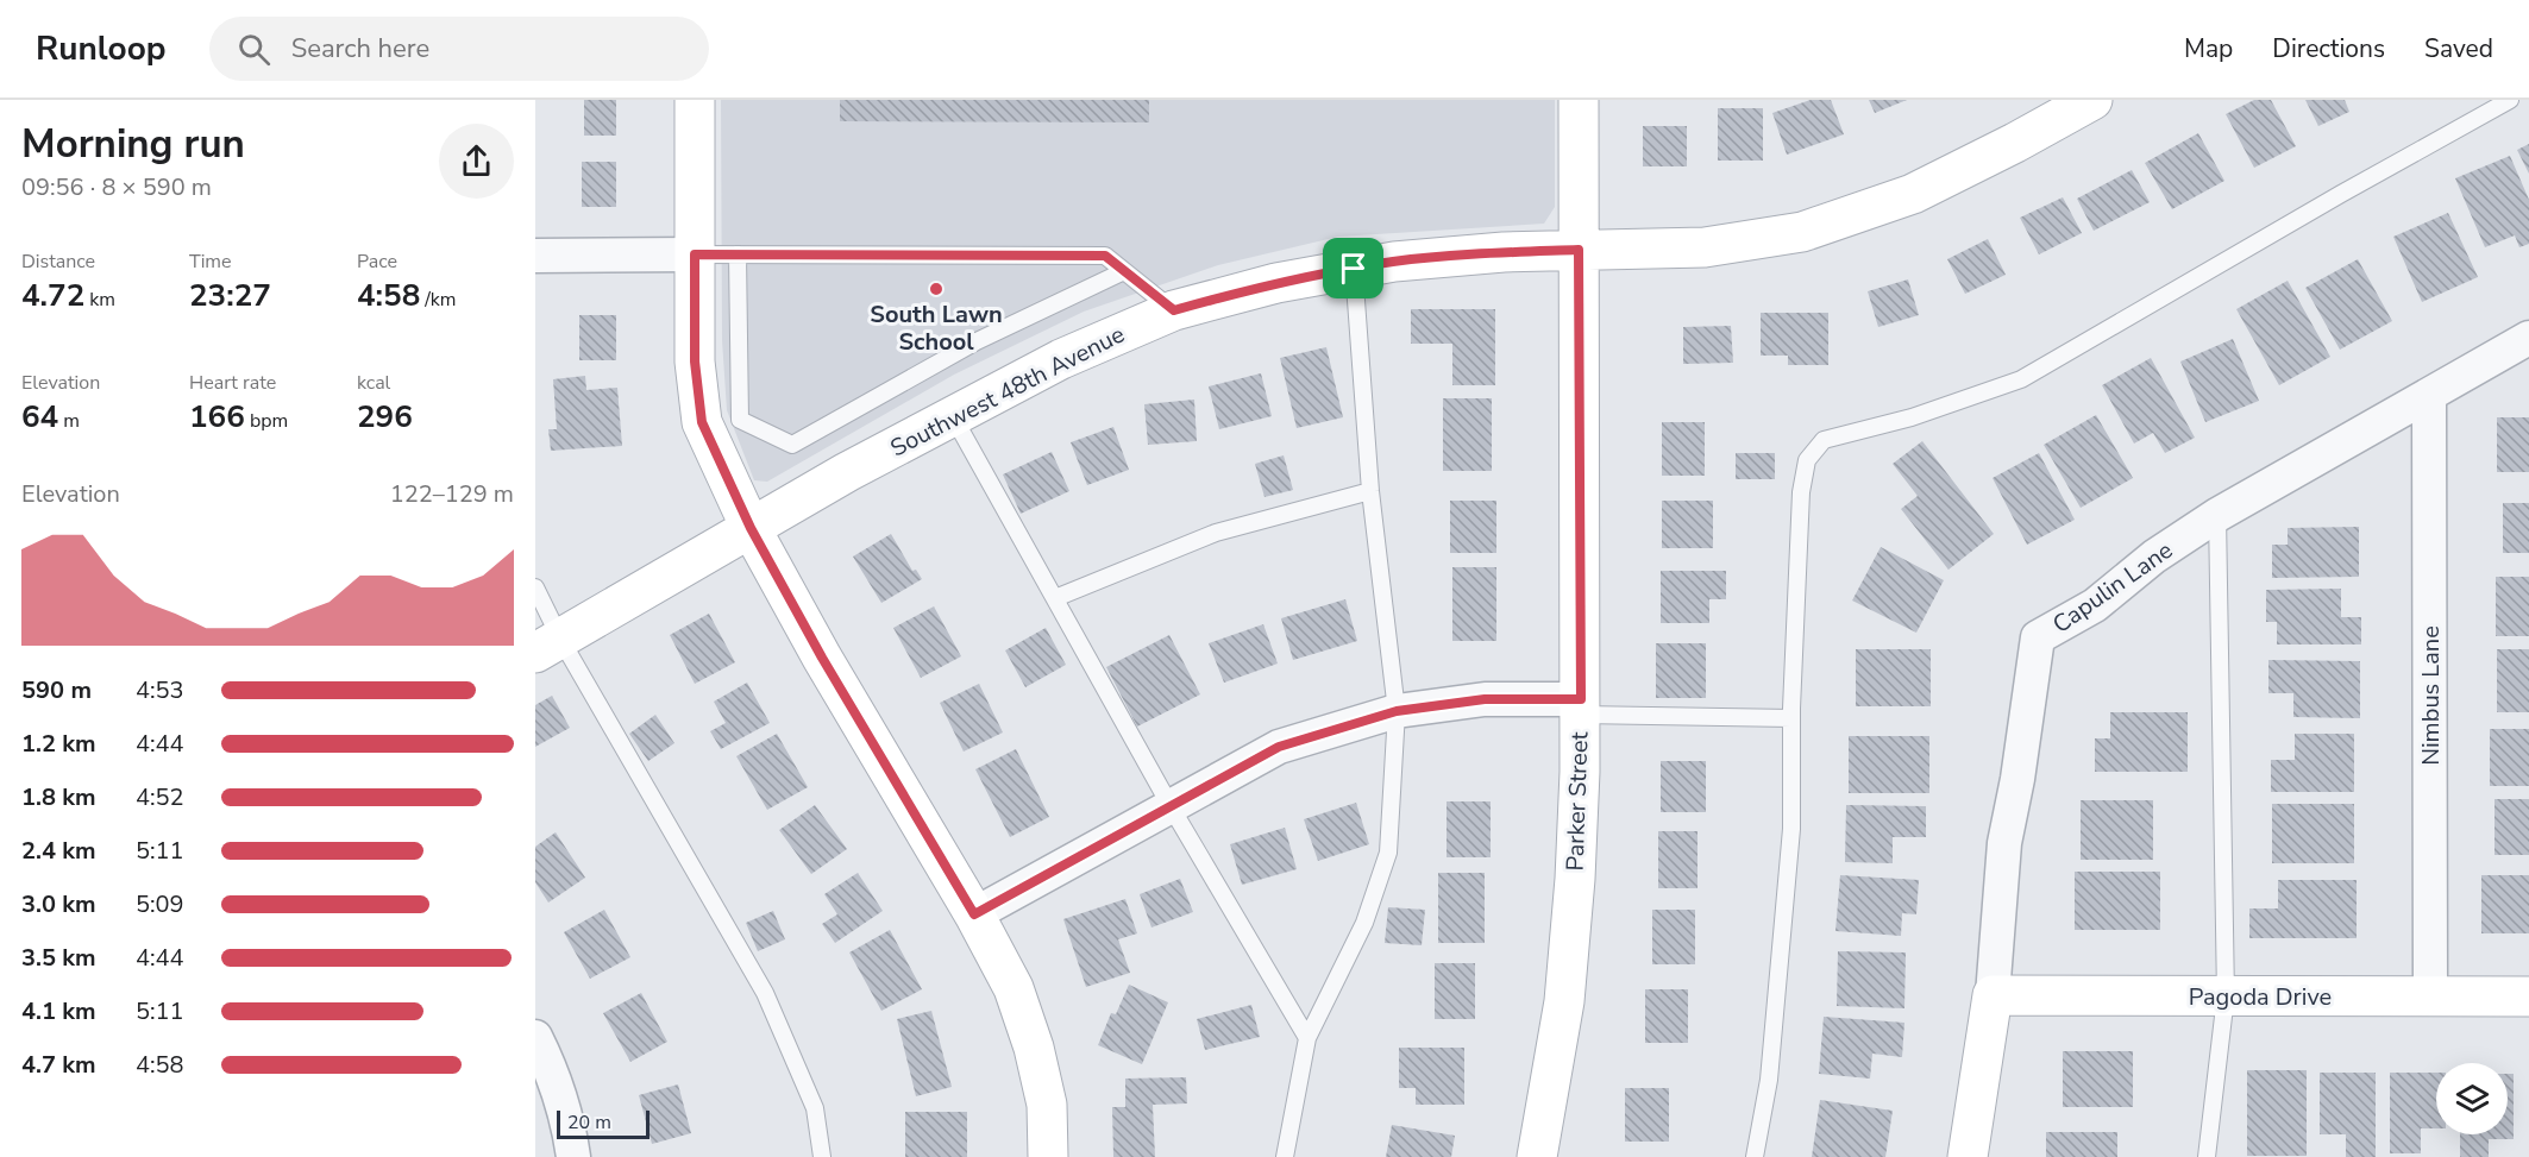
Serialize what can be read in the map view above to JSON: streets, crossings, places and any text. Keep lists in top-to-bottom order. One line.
{"streets":{"street":["Southwest 48th Avenue","Capulin Lane","Nimbus Lane","Parker Street","Pagoda Drive"]},"crossings":[["Southwest 48th Avenue","Parker Street"],["Capulin Lane","Nimbus Lane"],["Capulin Lane","Pagoda Drive"],["Nimbus Lane","Pagoda Drive"]],"places":["South Lawn School"],"scale_bar":"20 m","page":{"header":"Runloop","search":"Search here","nav":["Map","Directions","Saved"],"heading":["Morning run","09:56 · 8 × 590 m"],"stats":[["Distance","4.72 km"],["Time","23:27"],["Pace","4:58 /km"],["Elevation","64 m"],["Heart rate","166 bpm"],["kcal","296"]],"chart":["Elevation","122–129 m"],"list":[{"name":"590 m","note":"4:53"},{"name":"1.2 km","note":"4:44"},{"name":"1.8 km","note":"4:52"},{"name":"2.4 km","note":"5:11"},{"name":"3.0 km","note":"5:09"},{"name":"3.5 km","note":"4:44"},{"name":"4.1 km","note":"5:11"},{"name":"4.7 km","note":"4:58"}],"scale":"20 m"}}
